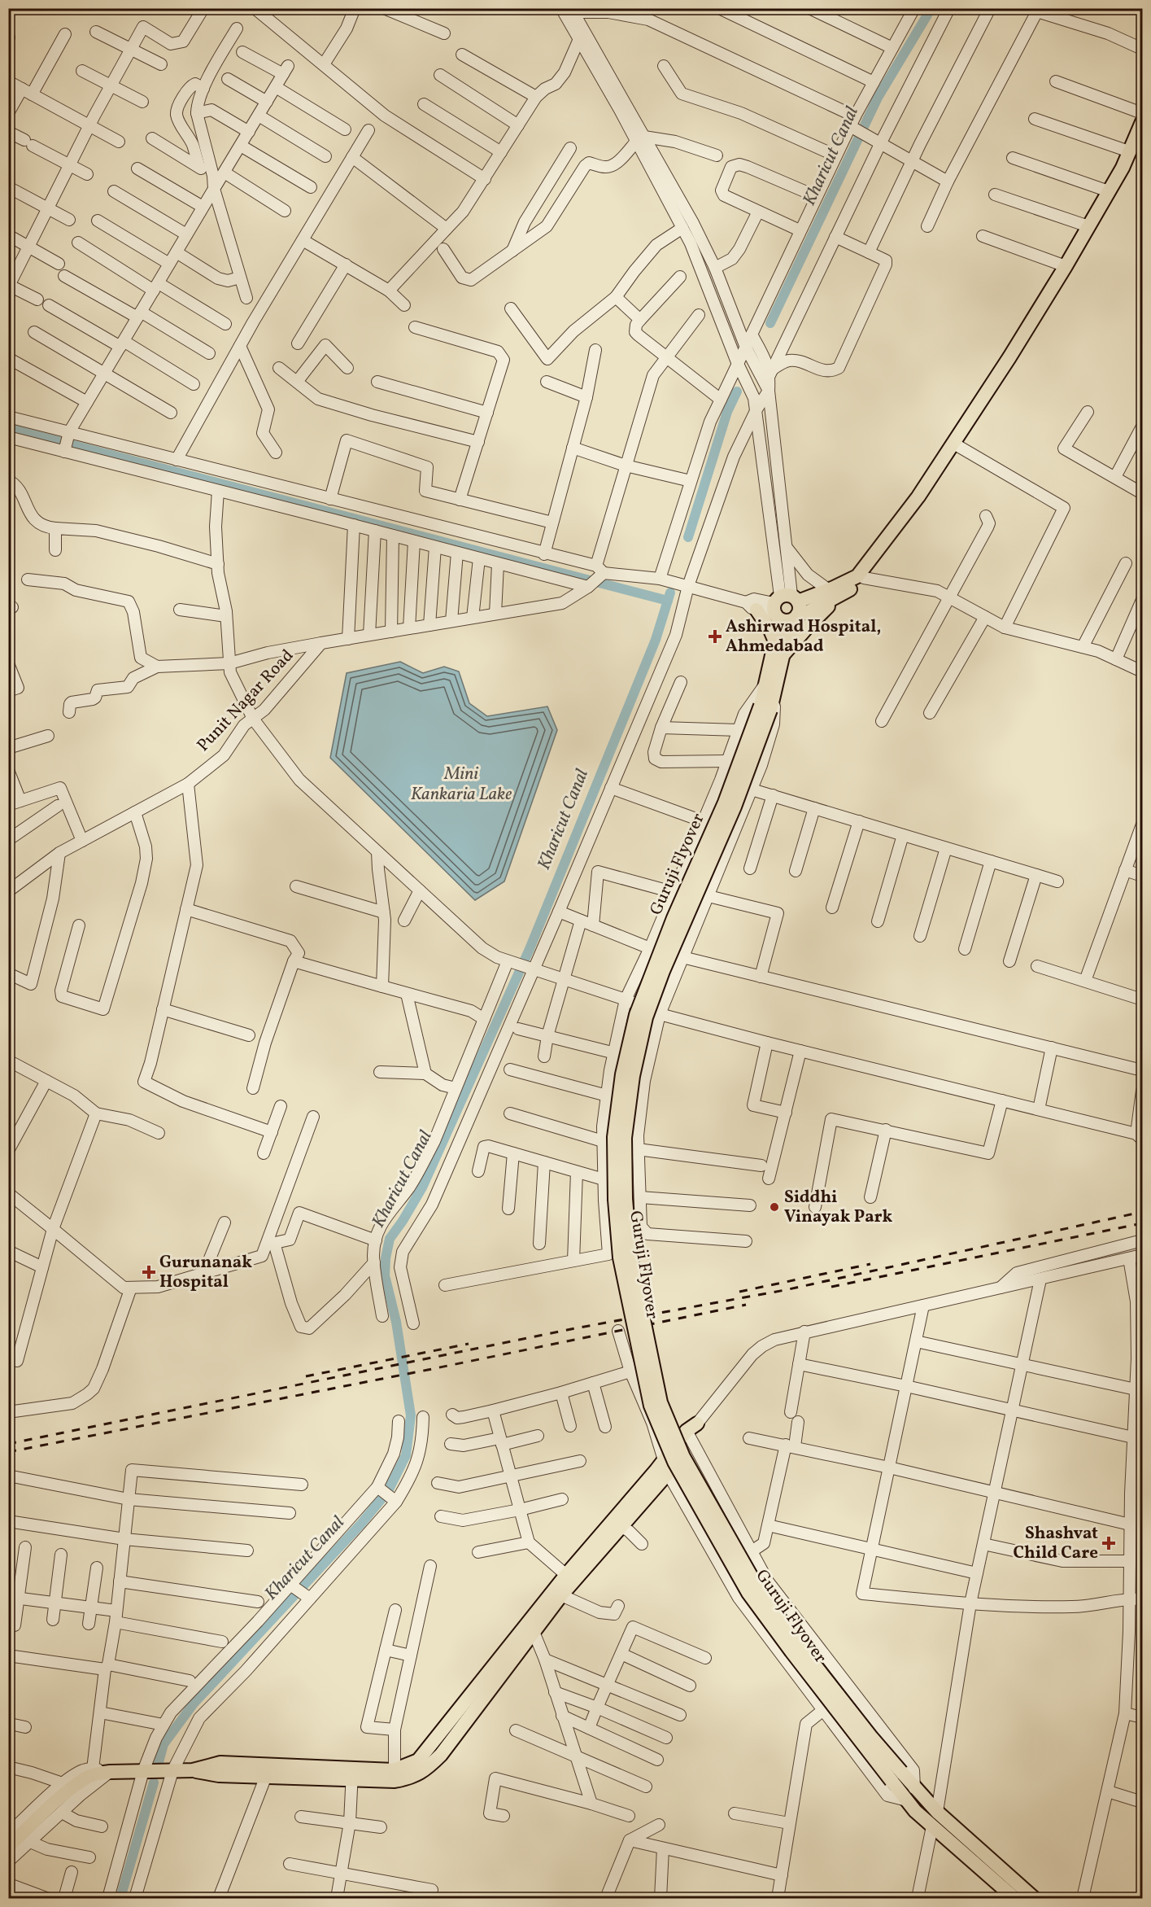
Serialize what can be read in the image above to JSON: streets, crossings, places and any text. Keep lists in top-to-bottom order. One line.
{"streets":{"main road":["Guruji Flyover"],"street":["Punit Nagar Road"]},"water":["Kharicut Canal","Mini Kankaria Lake"],"places":{"health":["Ashirwad Hospital, Ahmedabad","Gurunanak Hospital","Shashvat Child Care"],"other":["Siddhi Vinayak Park"]}}
